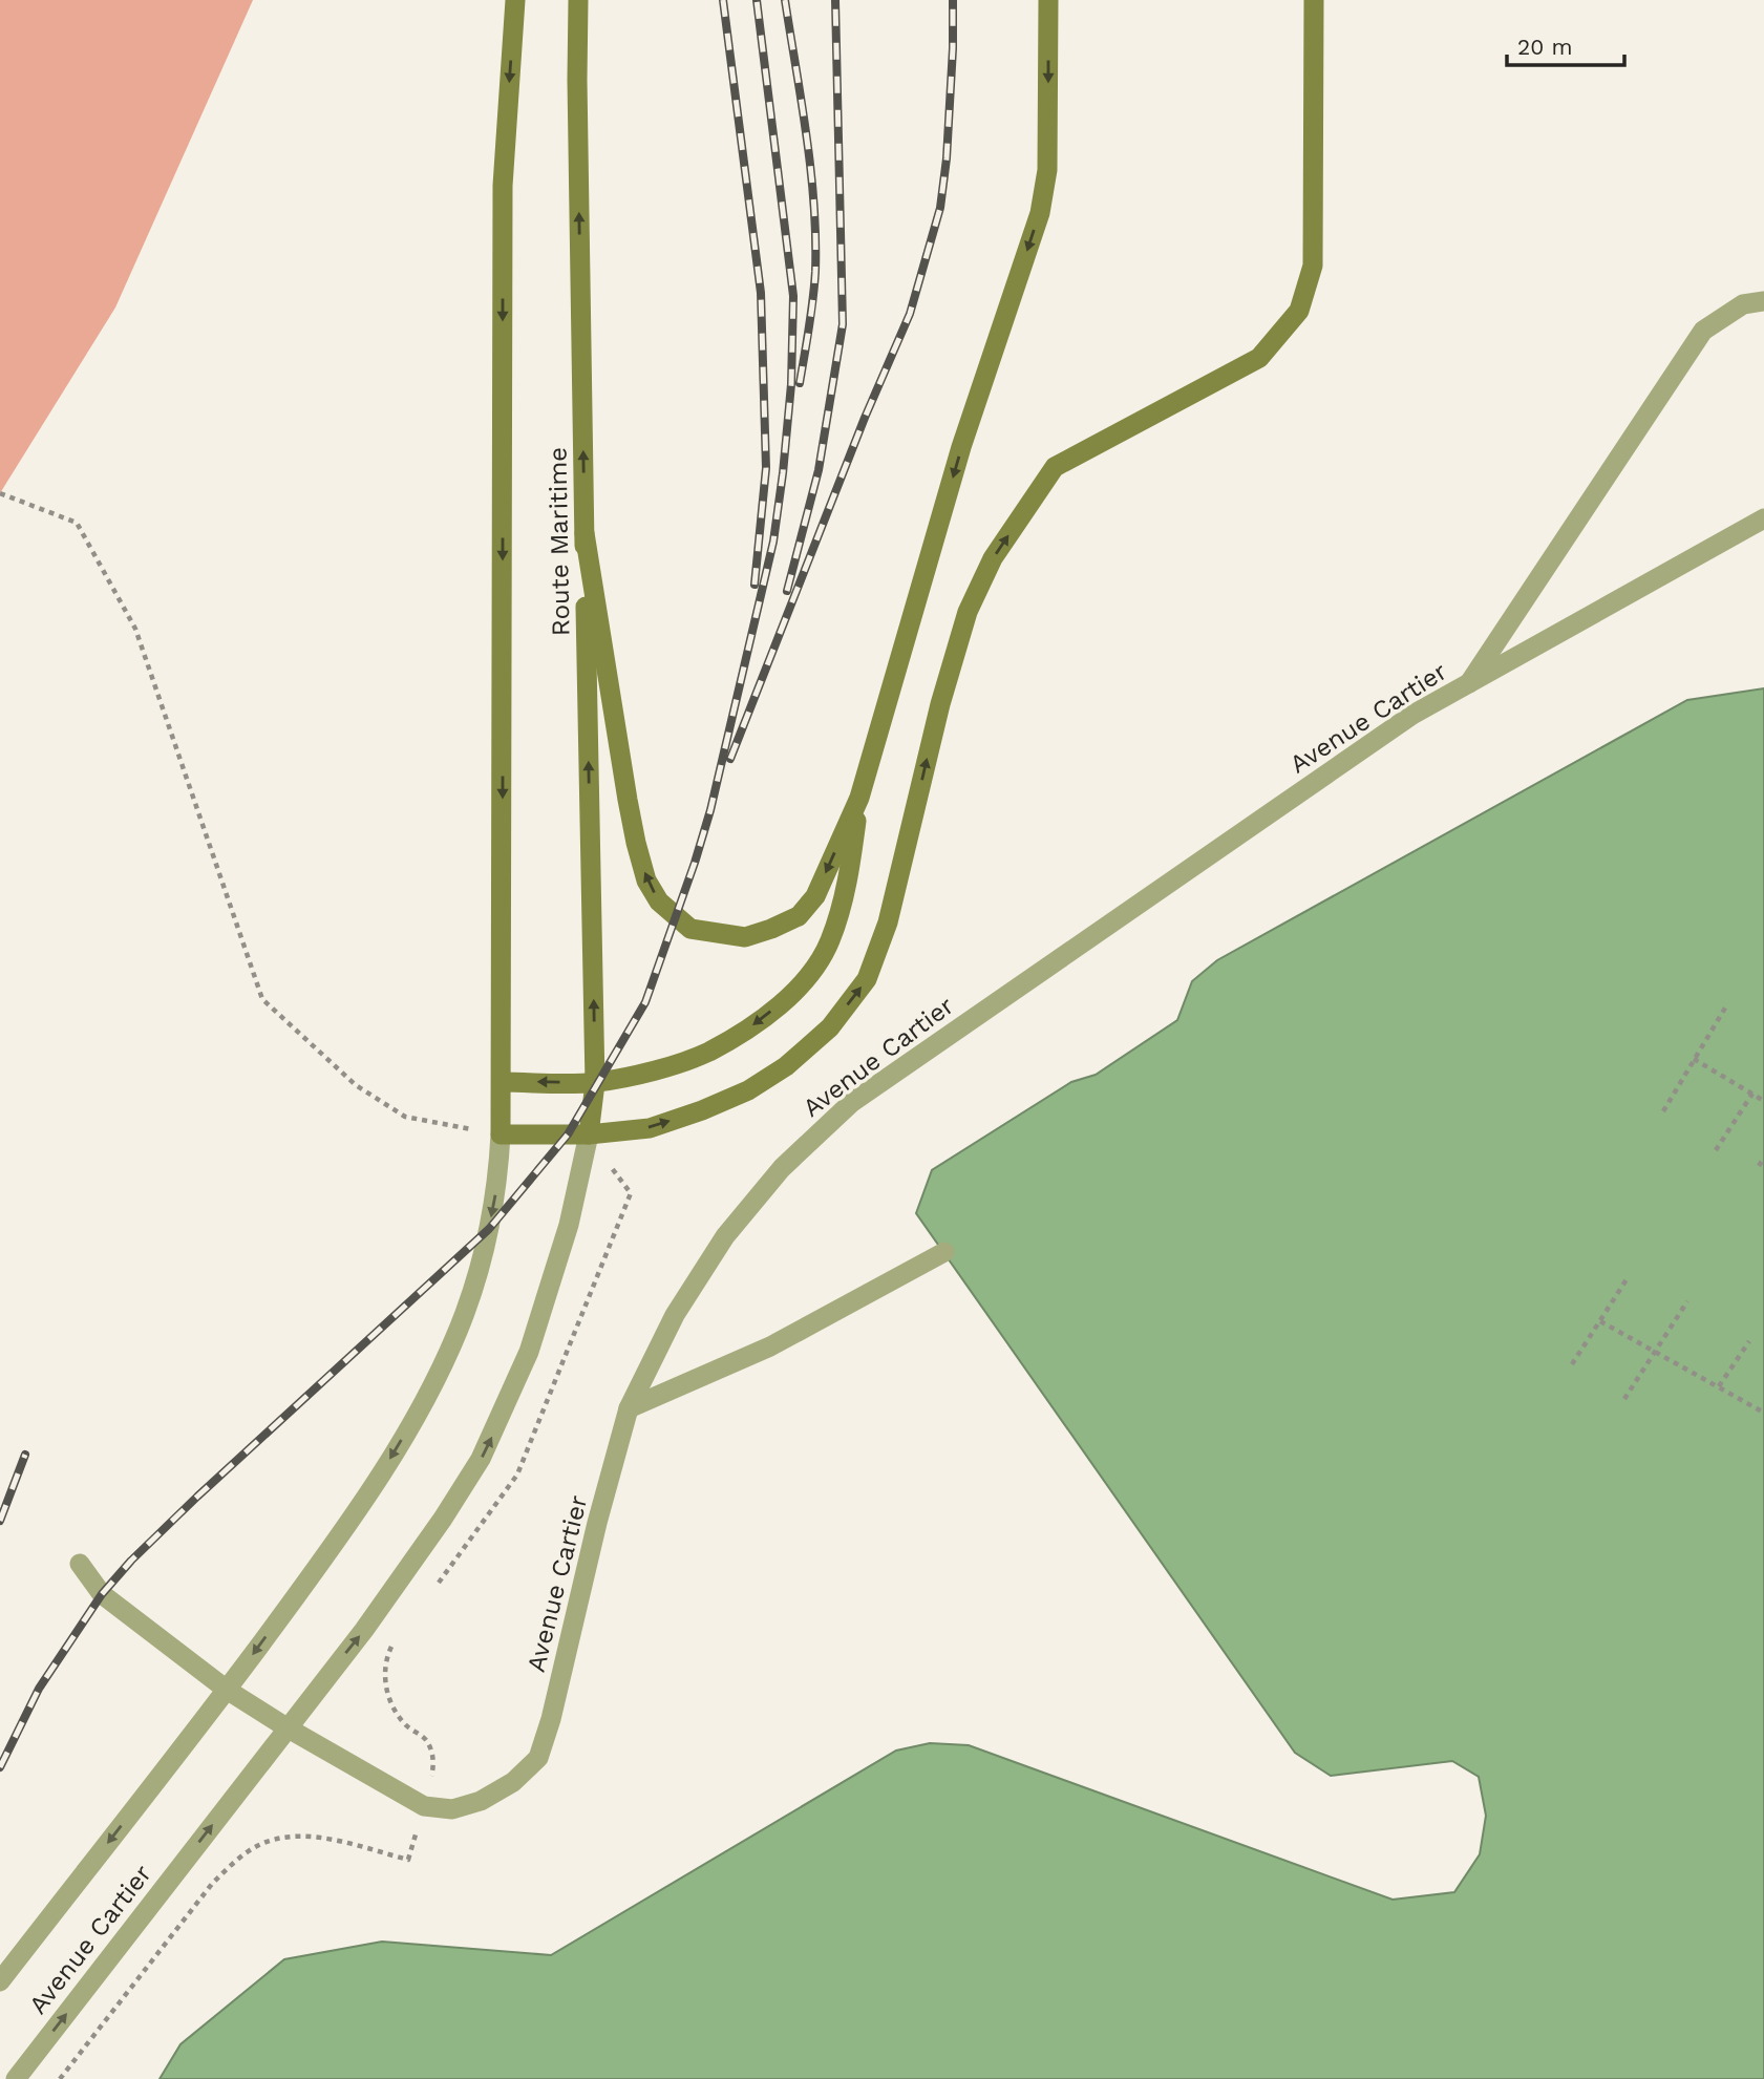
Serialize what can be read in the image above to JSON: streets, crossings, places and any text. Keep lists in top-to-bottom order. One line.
{"streets":{"main road":["Route Maritime","Avenue Cartier"]},"crossings":[["Route Maritime","Avenue Cartier"]],"scale_bar":"20 m"}
